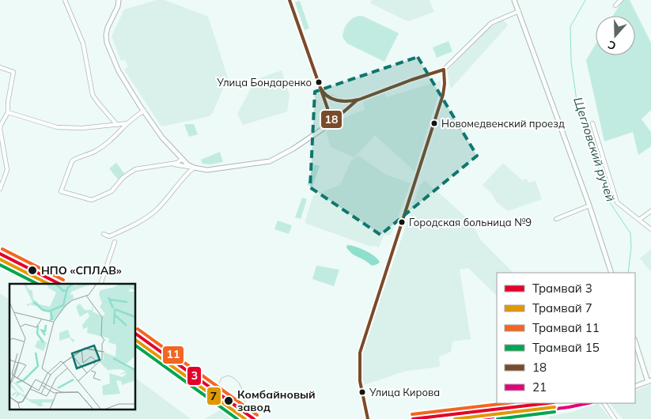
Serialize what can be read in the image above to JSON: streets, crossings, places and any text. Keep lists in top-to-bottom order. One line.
{"water":["Щегловский ручей"],"places":["Улица Бондаренко","Новомедвенский проезд","Городская больница №9","НПО «СПЛАВ»","Улица Кирова","Комбайновый завод"],"lines":["transit line 18","tram line 11","tram line 3","tram line 7","transit line 21","tram line 15"],"legend":["Трамвай 3","Трамвай 7","Трамвай 11","Трамвай 15","18","21"],"north":"bottom"}
